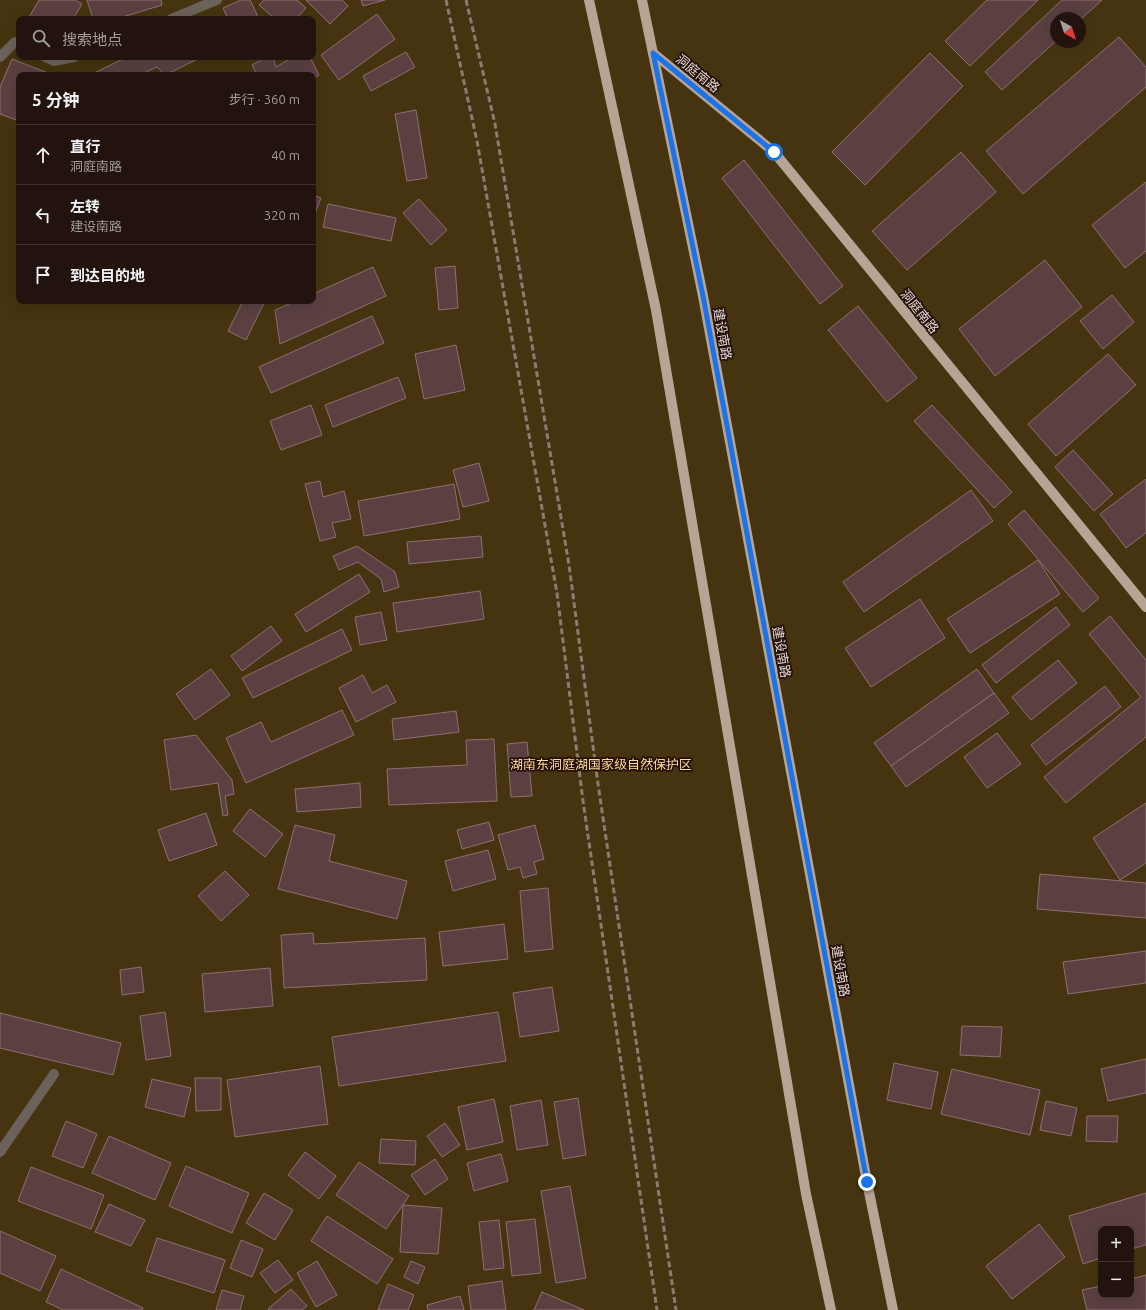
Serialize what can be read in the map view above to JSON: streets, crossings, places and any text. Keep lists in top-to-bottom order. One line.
{"streets":{"main road":["洞庭南路","建设南路"]},"crossings":[["洞庭南路","建设南路"]],"parks":["湖南东洞庭湖国家级自然保护区"],"north":"bottom right","page":{"search":"搜索地点","heading":["5 分钟","步行 · 360 m"],"list":[["直行","洞庭南路","40 m"],["左转","建设南路","320 m"],"到达目的地"],"map_buttons":["+","−"]}}
